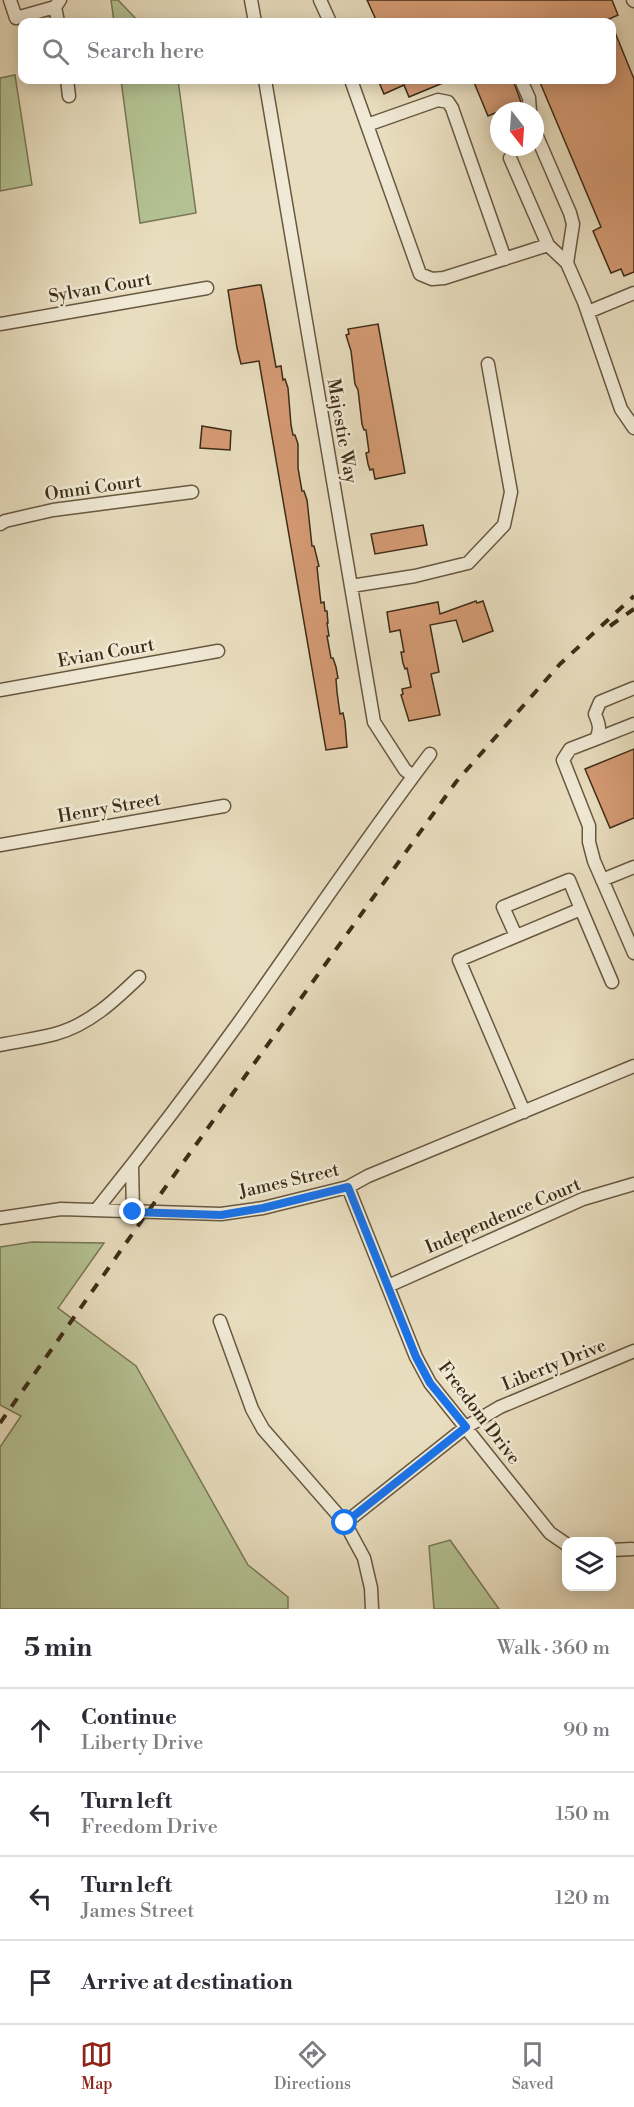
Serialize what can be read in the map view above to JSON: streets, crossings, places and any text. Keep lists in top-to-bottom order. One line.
{"streets":{"street":["Sylvan Court","Majestic Way","Omni Court","Evian Court","Henry Street","James Street","Independence Court","Liberty Drive","Freedom Drive"]},"crossings":[["James Street","Freedom Drive"],["Independence Court","Freedom Drive"],["Liberty Drive","Freedom Drive"]],"north":"bottom","page":{"search":"Search here","heading":["5 min","Walk · 360 m"],"list":[["Continue","Liberty Drive","90 m"],["Turn left","Freedom Drive","150 m"],["Turn left","James Street","120 m"],"Arrive at destination"],"nav":["Map","Directions","Saved"]}}
